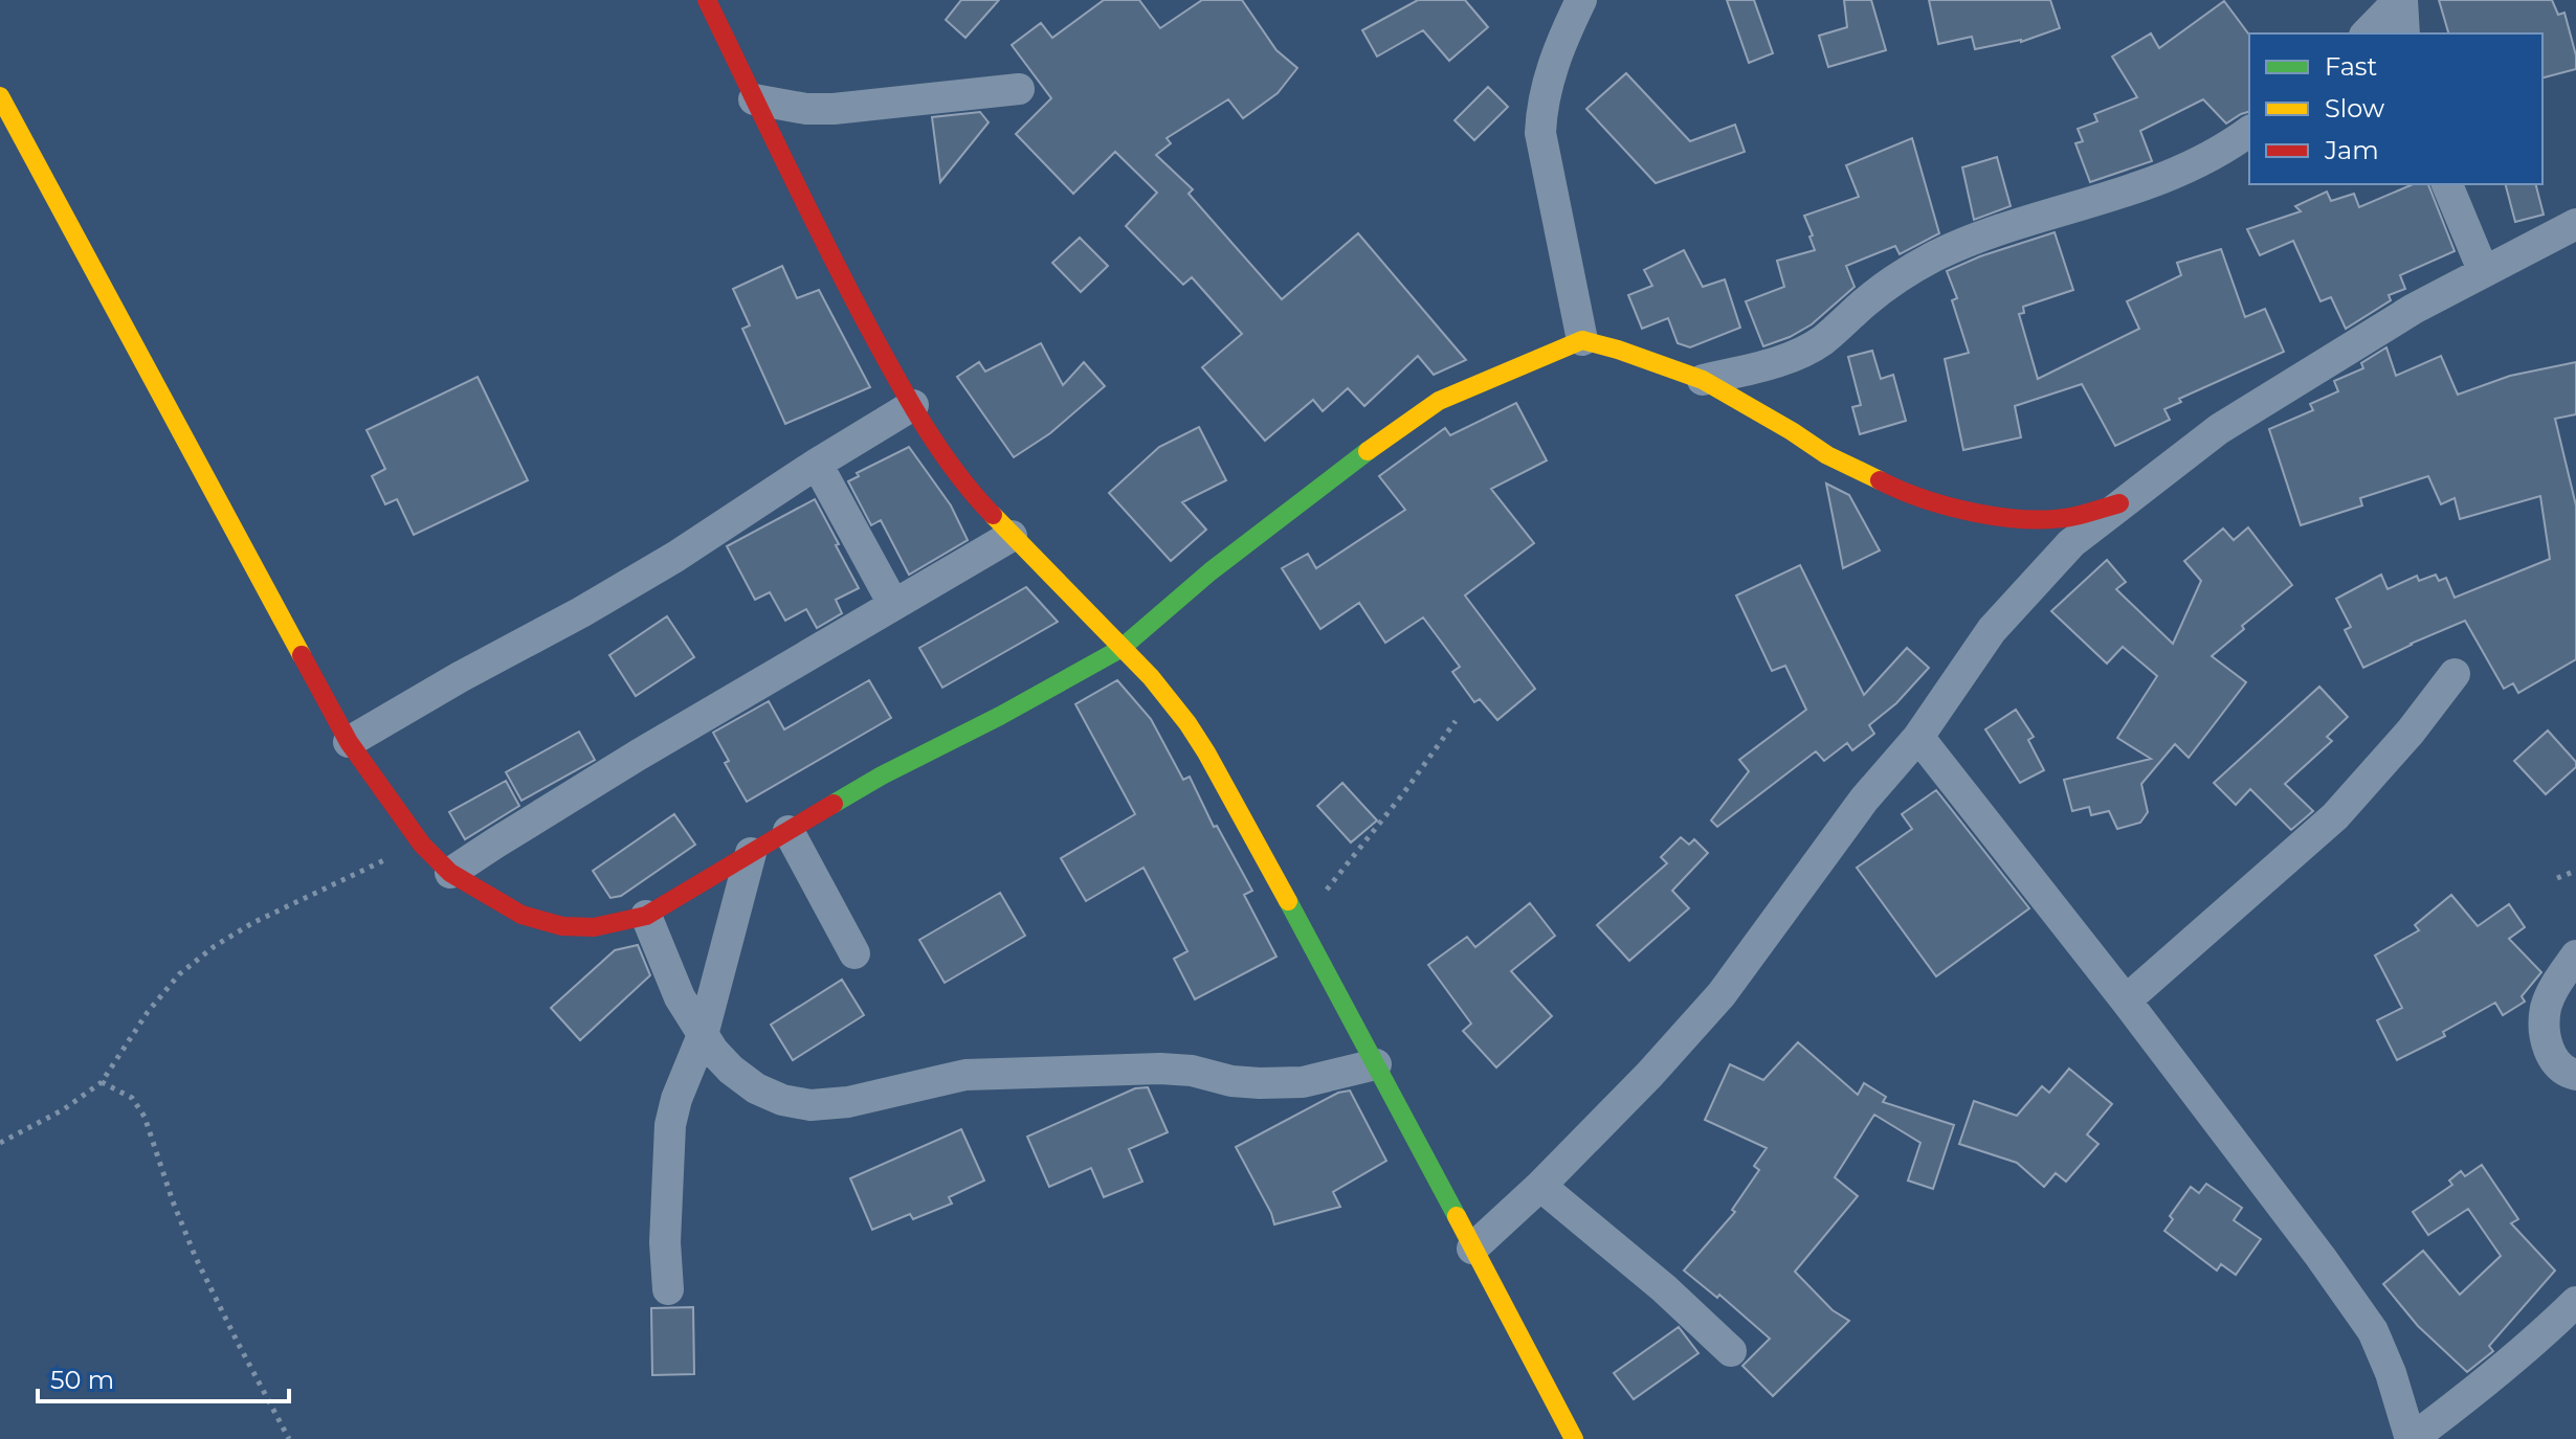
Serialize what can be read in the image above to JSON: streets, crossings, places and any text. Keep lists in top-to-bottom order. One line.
{"legend":["Fast","Slow","Jam"],"scale_bar":"50 m"}
